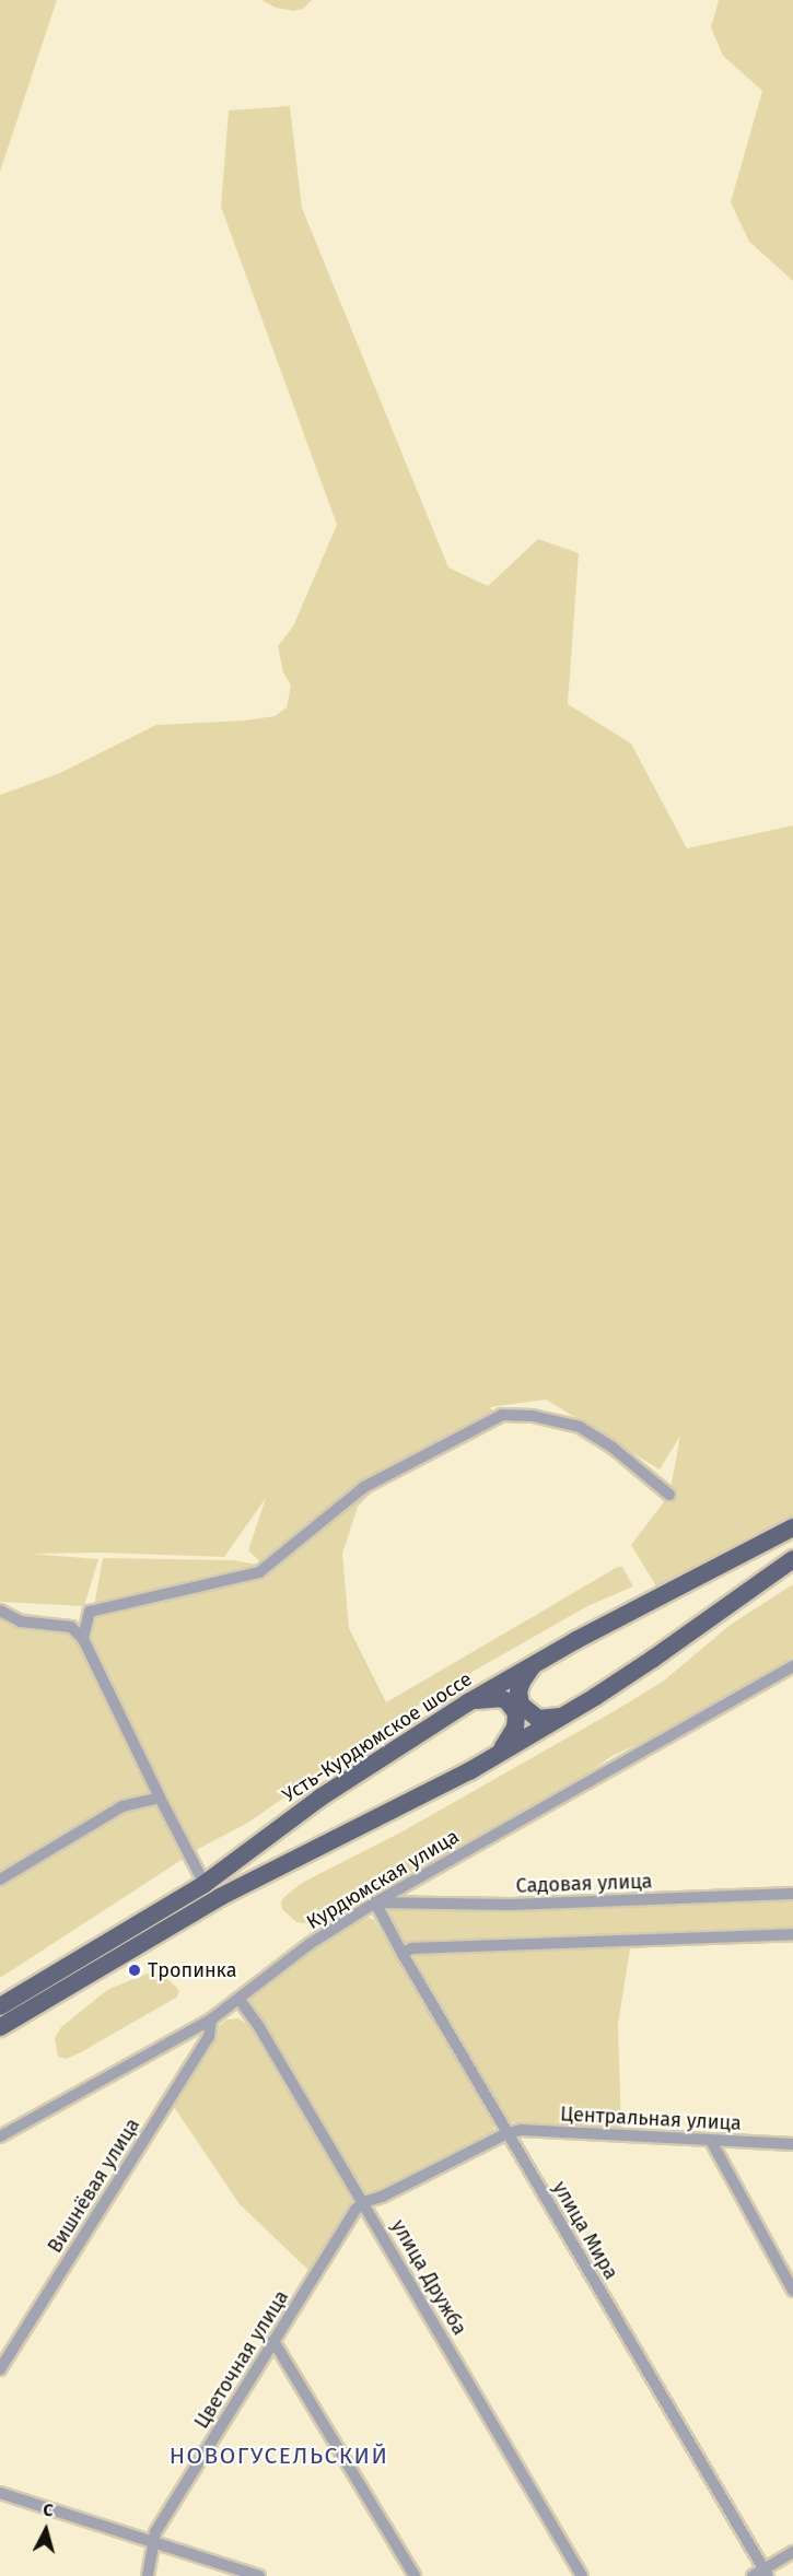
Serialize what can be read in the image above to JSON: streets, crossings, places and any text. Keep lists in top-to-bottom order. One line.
{"streets":{"main road":["Усть-Курдюмское шоссе"],"street":["Курдюмская улица","Садовая улица","Центральная улица","Вишнёвая улица","улица Мира","улица Дружба","Цветочная улица"]},"crossings":[["Курдюмская улица","Садовая улица"],["Курдюмская улица","Вишнёвая улица"],["Курдюмская улица","улица Мира"],["Курдюмская улица","улица Дружба"],["Садовая улица","улица Мира"],["Центральная улица","улица Мира"],["улица Дружба","Цветочная улица"]],"districts":["НОВОГУСЕЛЬСКИЙ"],"places":["Тропинка"],"north":"top"}
